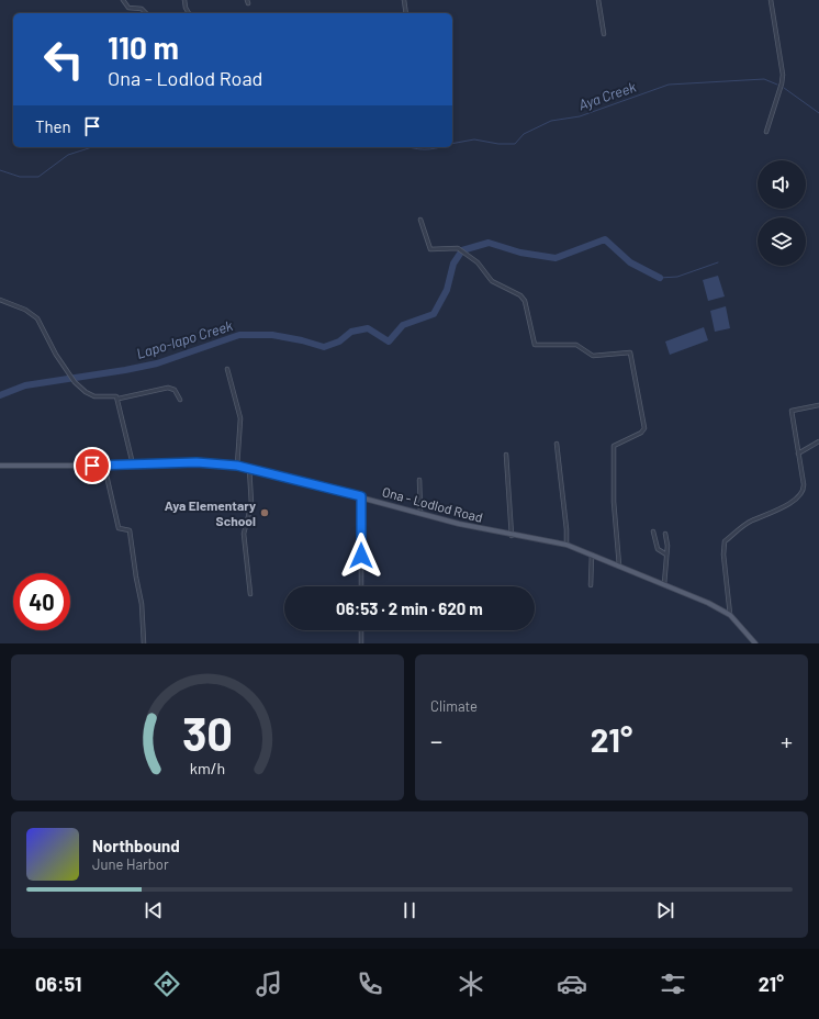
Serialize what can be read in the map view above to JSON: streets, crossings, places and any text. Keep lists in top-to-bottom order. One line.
{"streets":{"main road":["Ona - Lodlod Road"]},"water":["Aya Creek","Lapo-lapo Creek"],"places":["Aya Elementary School"],"page":{"turn":["110 m","Ona - Lodlod Road"],"then":"Then","limit":"40","trip":"06:53 · 2 min · 620 m","tile":"Climate","heat":["−","21°","+"],"song":["Northbound","June Harbor"],"tabs":["06:51","21°"],"gauge":["30","km/h"]}}
